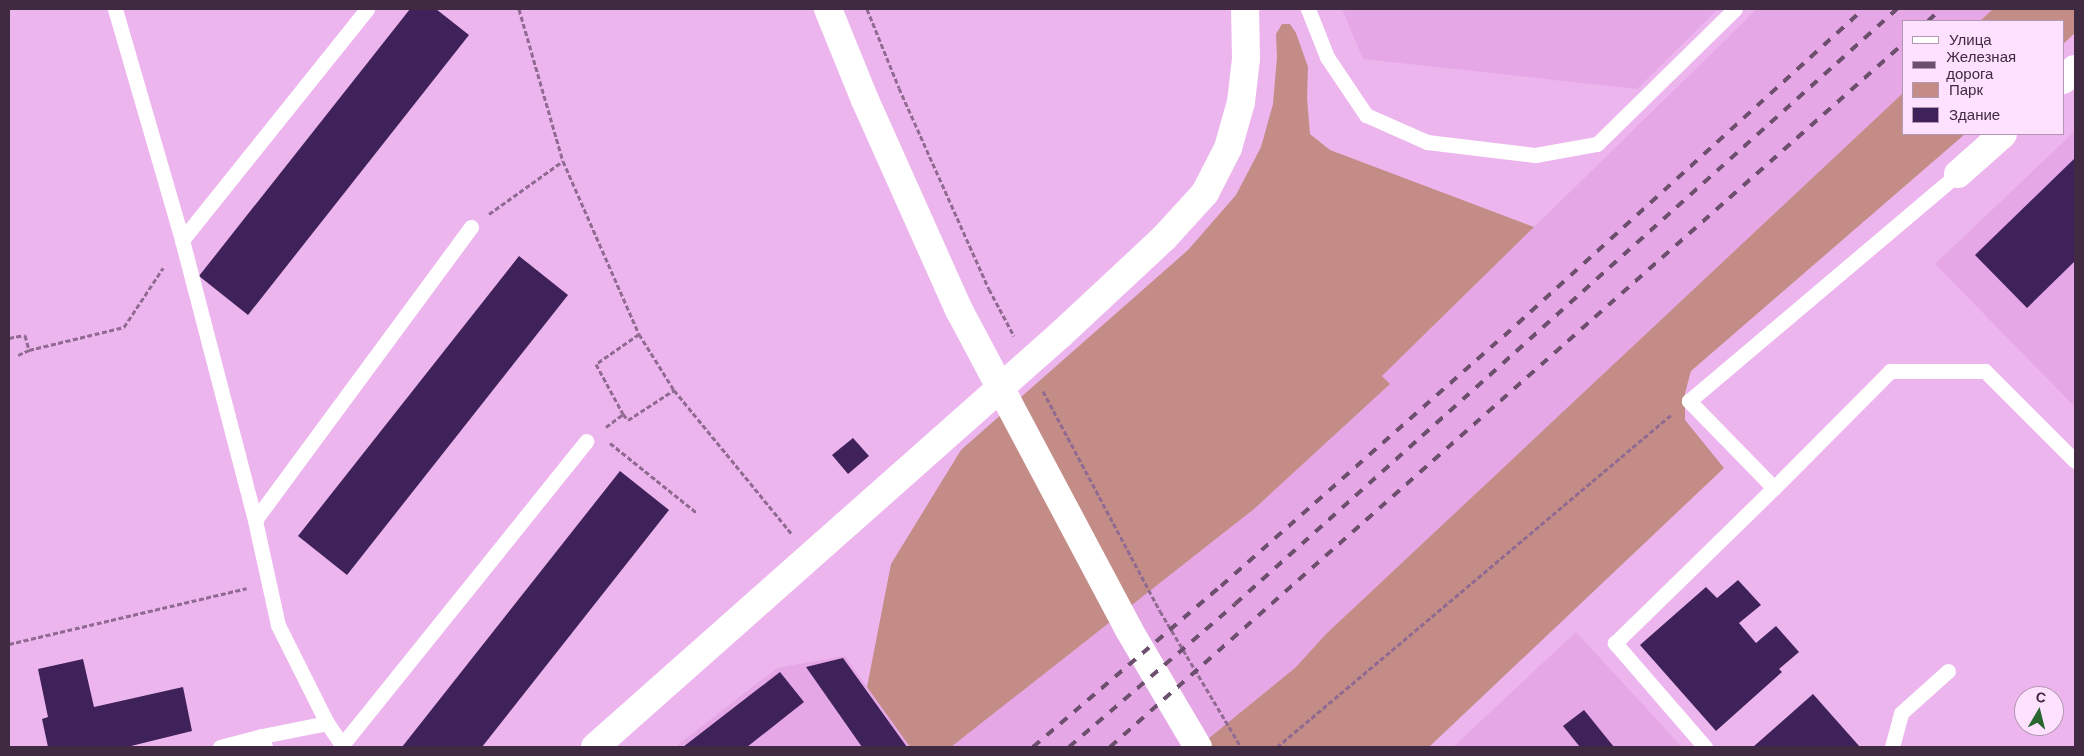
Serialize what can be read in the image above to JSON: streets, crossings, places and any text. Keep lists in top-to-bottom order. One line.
{"legend":["Улица","Железная дорога","Парк","Здание"],"north":"top"}
